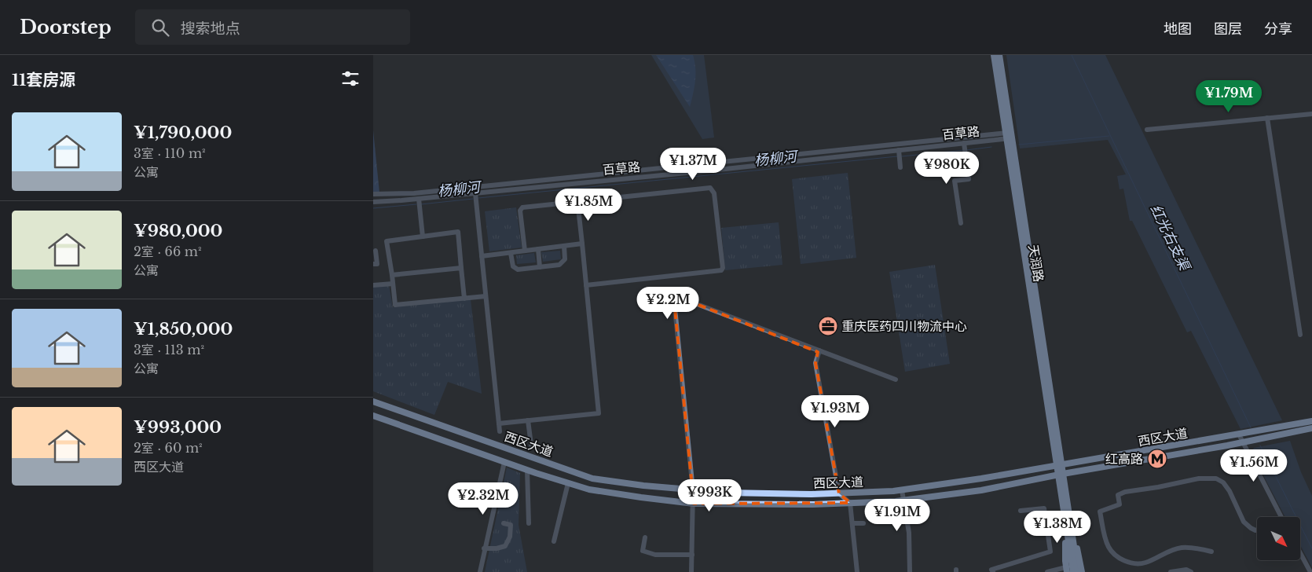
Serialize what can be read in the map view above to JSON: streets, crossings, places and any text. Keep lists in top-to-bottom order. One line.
{"streets":{"main road":["天润路","西区大道"],"street":["百草路"]},"crossings":[["百草路","天润路"],["天润路","西区大道"]],"water":["杨柳河","红光右支渠"],"places":{"office":["重庆医药四川物流中心"],"metro station":["红高路"]},"north":"bottom right","page":{"header":"Doorstep","search":"搜索地点","nav":["地图","图层","分享"],"heading":"11套房源","price":["¥1.79M","¥1.37M","¥980K","¥1.85M","¥2.2M","¥1.93M","¥1.56M","¥993K","¥2.32M","¥1.91M","¥1.38M"],"list":[{"name":"¥1,790,000","note":"3室 · 110 m² · 公寓"},{"name":"¥980,000","note":"2室 · 66 m² · 公寓"},{"name":"¥1,850,000","note":"3室 · 113 m² · 公寓"},{"name":"¥993,000","note":"2室 · 60 m² · 西区大道"}]}}
